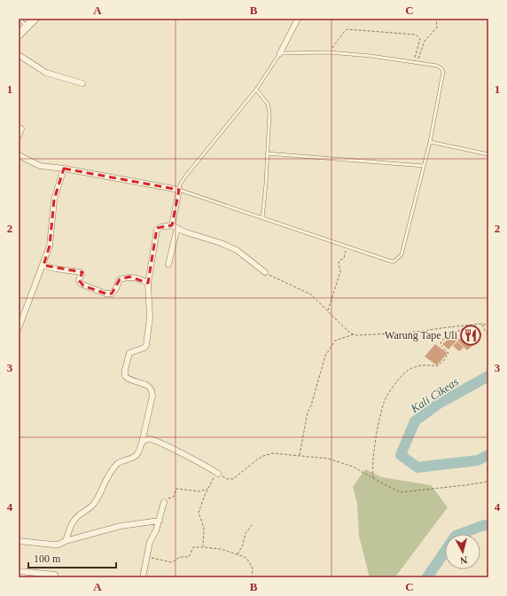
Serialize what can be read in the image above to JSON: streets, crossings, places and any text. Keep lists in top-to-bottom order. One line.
{"water":["Kali Cikeas"],"places":{"restaurant":["Warung Tape Uli"]},"scale_bar":"100 m","north":"bottom","grid":{"columns":["A","B","C"],"rows":["1","2","3","4"]}}
